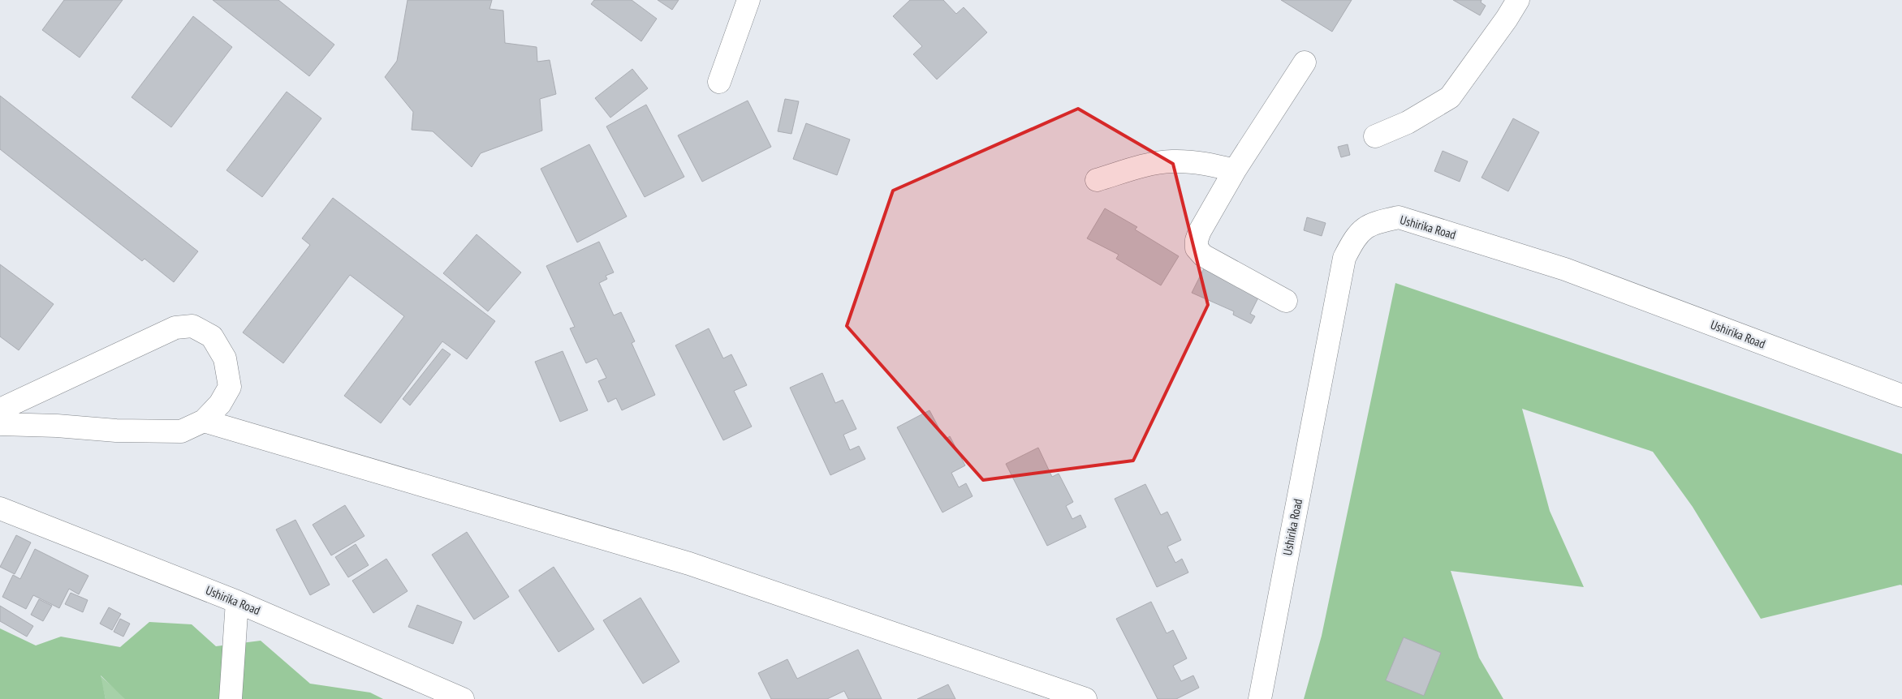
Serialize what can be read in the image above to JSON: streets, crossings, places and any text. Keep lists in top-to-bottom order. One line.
{"streets":{"street":["Ushirika Road"]}}
